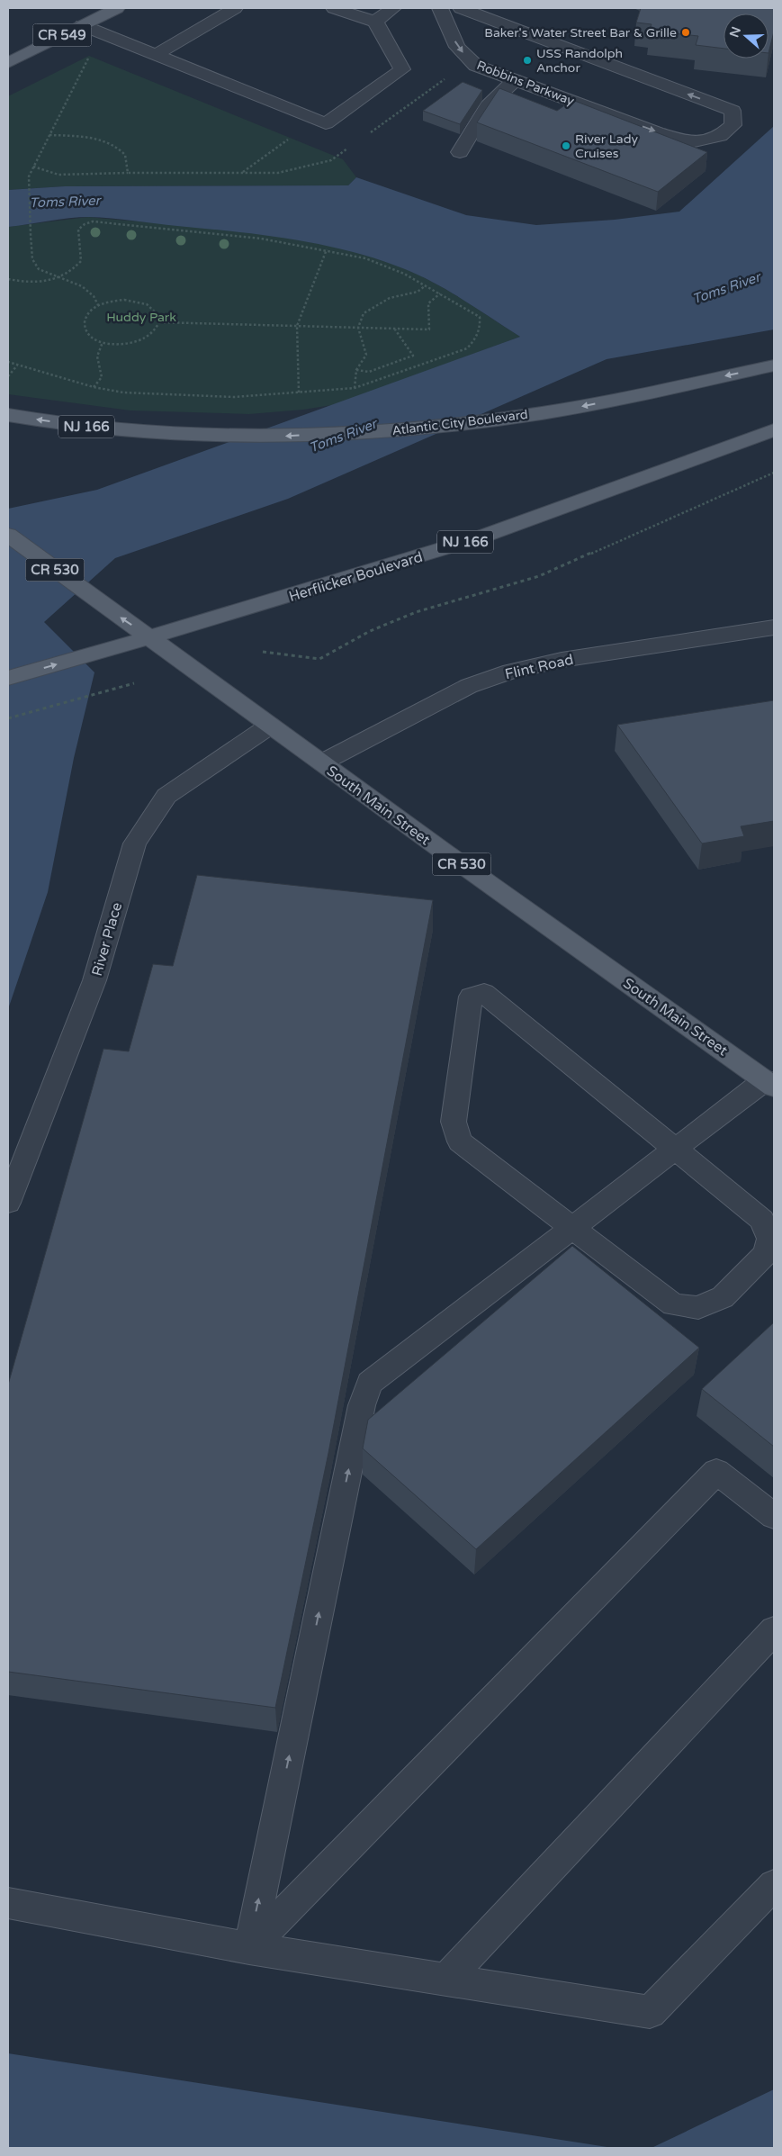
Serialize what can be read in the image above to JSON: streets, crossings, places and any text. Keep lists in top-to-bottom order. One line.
{"streets":{"main road":["CR 549","Atlantic City Boulevard","NJ 166","CR 530","Herflicker Boulevard","South Main Street"],"street":["Robbins Parkway","Flint Road","River Place"]},"crossings":[["Herflicker Boulevard","South Main Street"],["Flint Road","South Main Street"],["South Main Street","River Place"]],"one_way":["Atlantic City Boulevard"],"water":["Toms River"],"parks":["Huddy Park"],"places":["Baker's Water Street Bar & Grille","USS Randolph Anchor","River Lady Cruises"],"north":"left"}
